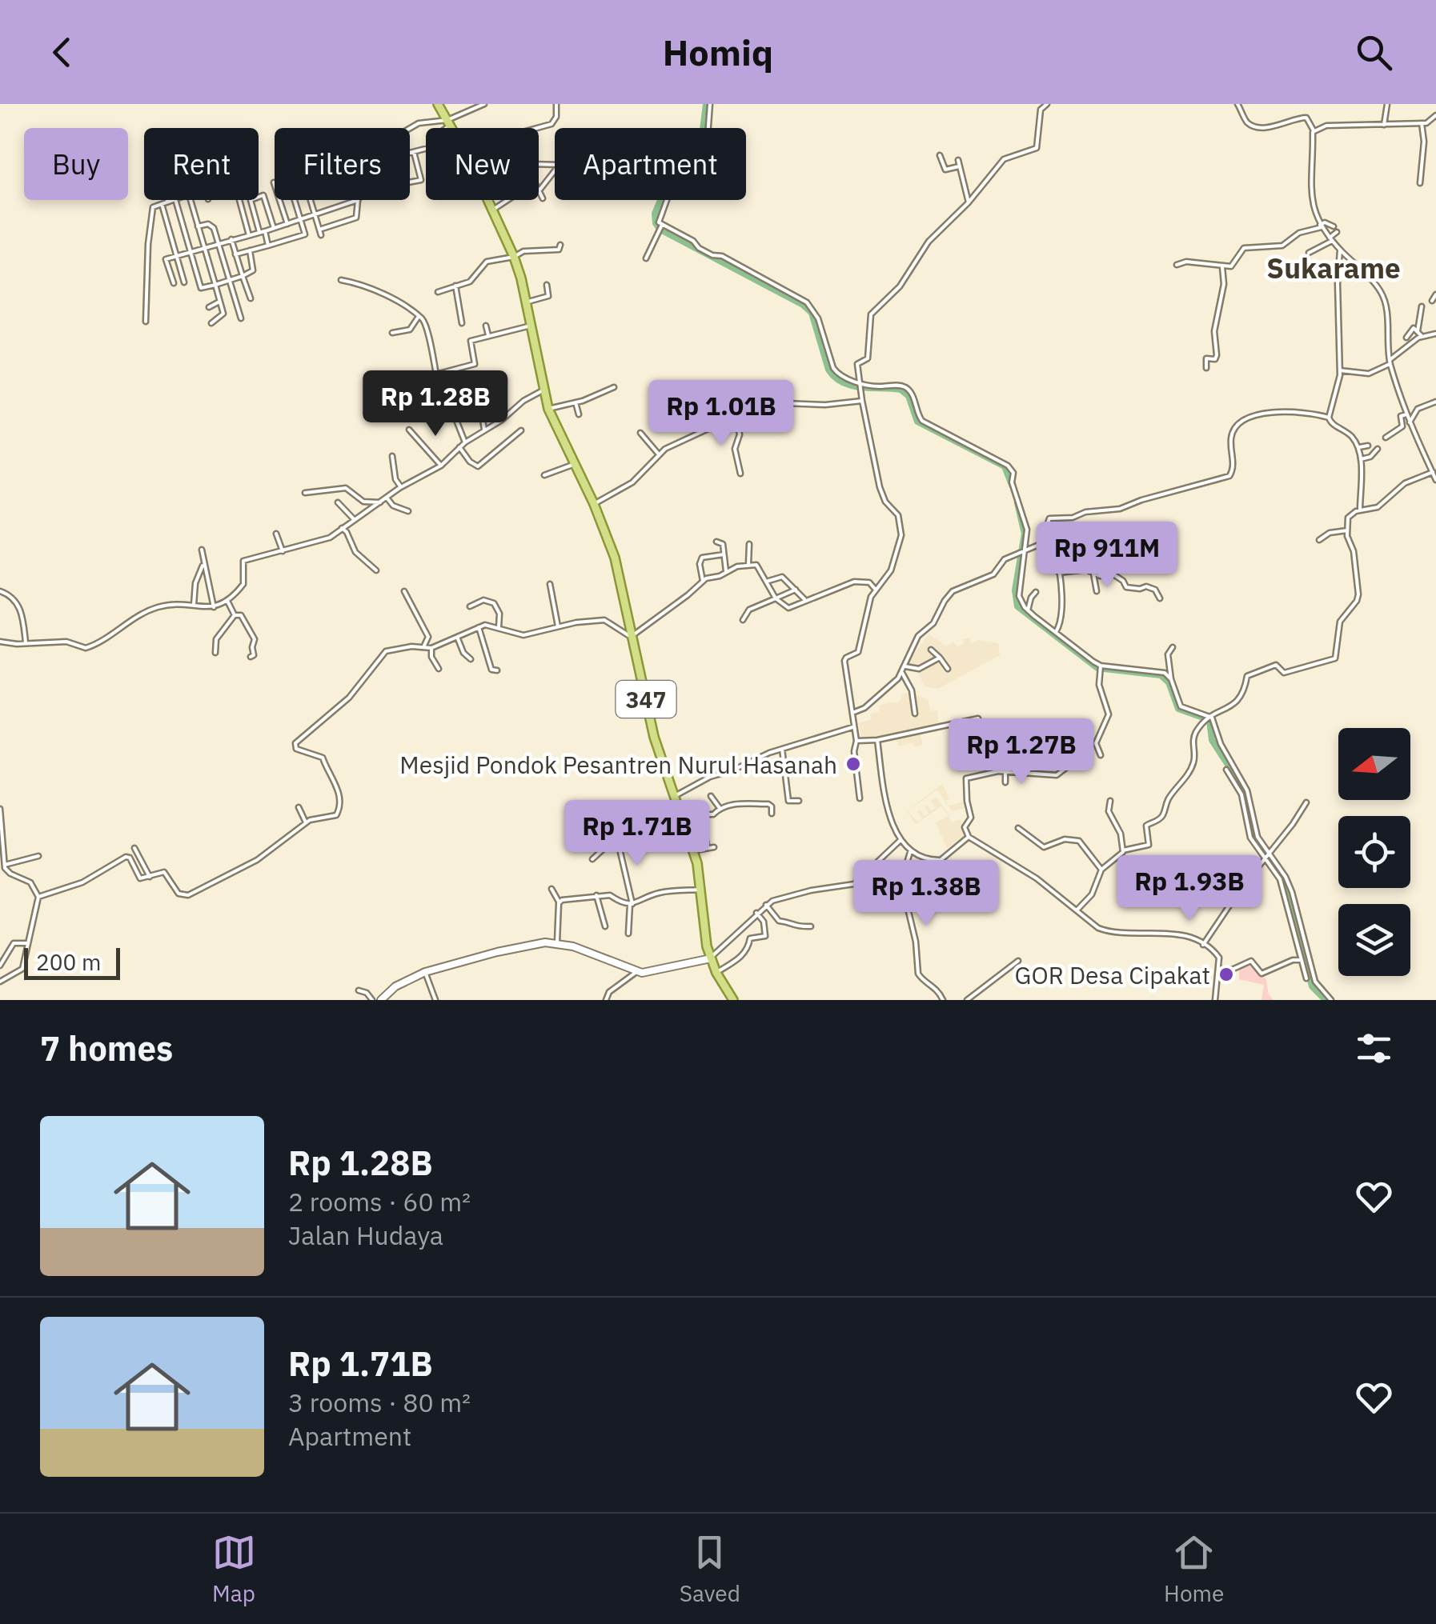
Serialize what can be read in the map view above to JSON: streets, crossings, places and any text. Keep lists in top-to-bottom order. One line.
{"streets":{"main road":["347"]},"districts":["Sukarame"],"places":["Mesjid Pondok Pesantren Nurul Hasanah","GOR Desa Cipakat"],"scale_bar":"200 m","north":"left","page":{"header":"Homiq","chip":["Buy","Rent","Filters","New","Apartment"],"price":["Rp 1.28B","Rp 1.01B","Rp 911M","Rp 1.27B","Rp 1.71B","Rp 1.93B","Rp 1.38B"],"scale":"200 m","heading":"7 homes","list":[{"name":"Rp 1.28B","note":"2 rooms · 60 m² · Jalan Hudaya"},{"name":"Rp 1.71B","note":"3 rooms · 80 m² · Apartment"}],"tabs":["Map","Saved","Home"]}}
